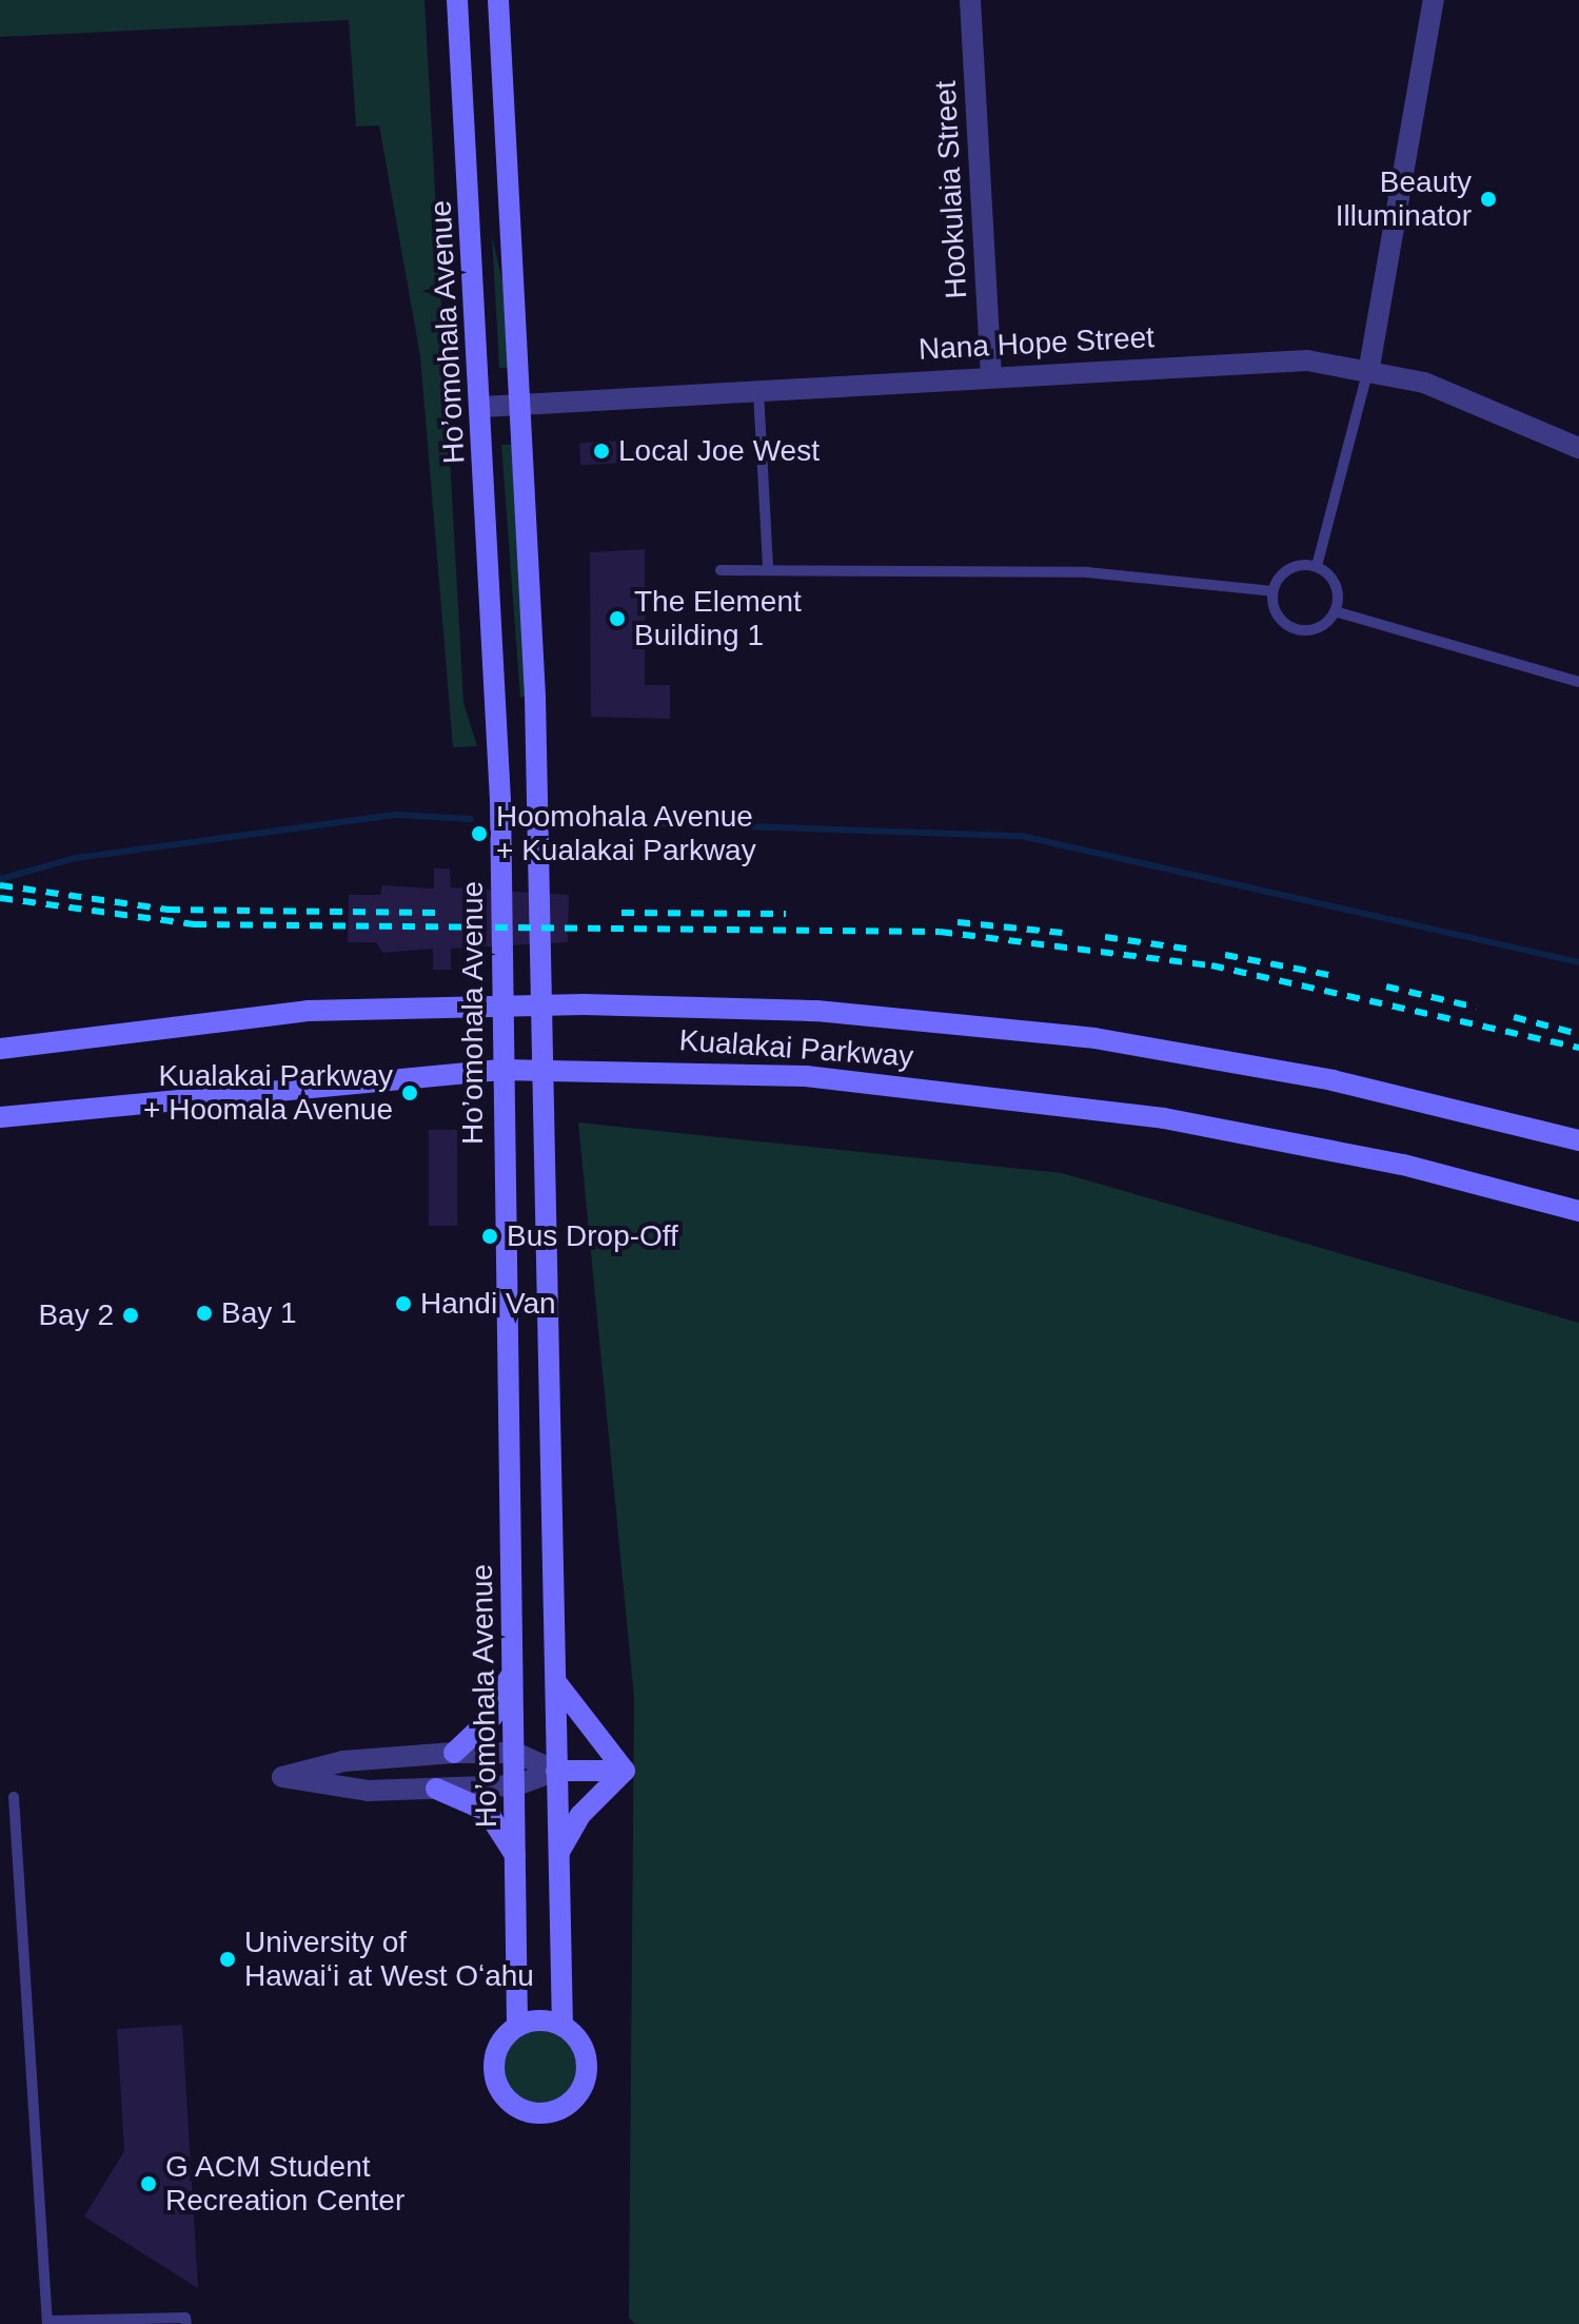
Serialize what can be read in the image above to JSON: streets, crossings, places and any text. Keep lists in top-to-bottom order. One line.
{"streets":{"main road":["Ho’omohala Avenue","Kualakai Parkway"],"street":["Hookulaia Street","Nana Hope Street"]},"crossings":[["Hookulaia Street","Nana Hope Street"],["Ho’omohala Avenue","Nana Hope Street"],["Ho’omohala Avenue","Kualakai Parkway"]],"places":["Beauty Illuminator","Local Joe West","The Element Building 1","Hoomohala Avenue + Kualakai Parkway","Kualakai Parkway + Hoomala Avenue","Bus Drop-Off","Handi Van","Bay 1","Bay 2","University of Hawaiʻi at West Oʻahu","G ACM Student Recreation Center"]}
